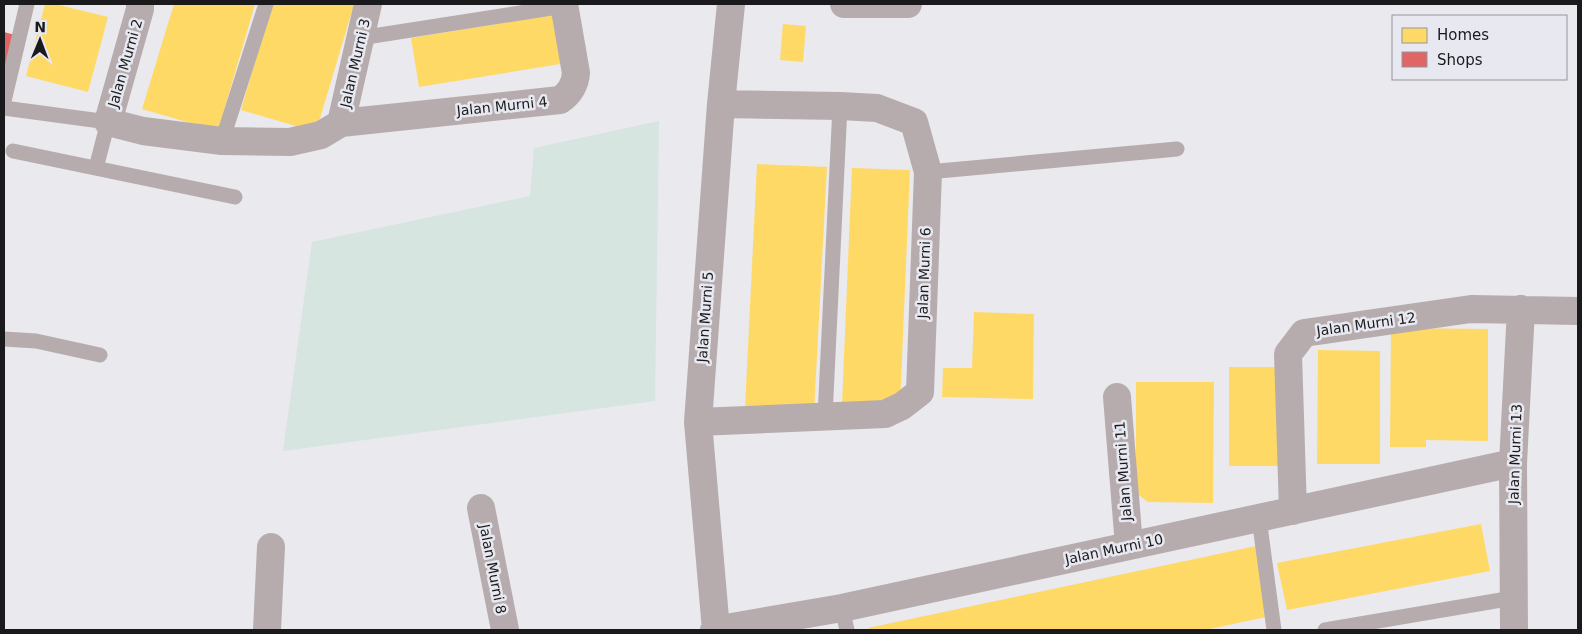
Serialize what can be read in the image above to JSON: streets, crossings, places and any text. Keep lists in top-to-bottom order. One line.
{"streets":{"street":["Jalan Murni 2","Jalan Murni 3","Jalan Murni 4","Jalan Murni 6","Jalan Murni 5","Jalan Murni 12","Jalan Murni 13","Jalan Murni 11","Jalan Murni 10","Jalan Murni 8"]},"crossings":[["Jalan Murni 3","Jalan Murni 4"],["Jalan Murni 6","Jalan Murni 5"],["Jalan Murni 5","Jalan Murni 10"],["Jalan Murni 12","Jalan Murni 13"],["Jalan Murni 12","Jalan Murni 10"],["Jalan Murni 13","Jalan Murni 10"],["Jalan Murni 11","Jalan Murni 10"]],"legend":["Homes","Shops"],"north":"top"}
